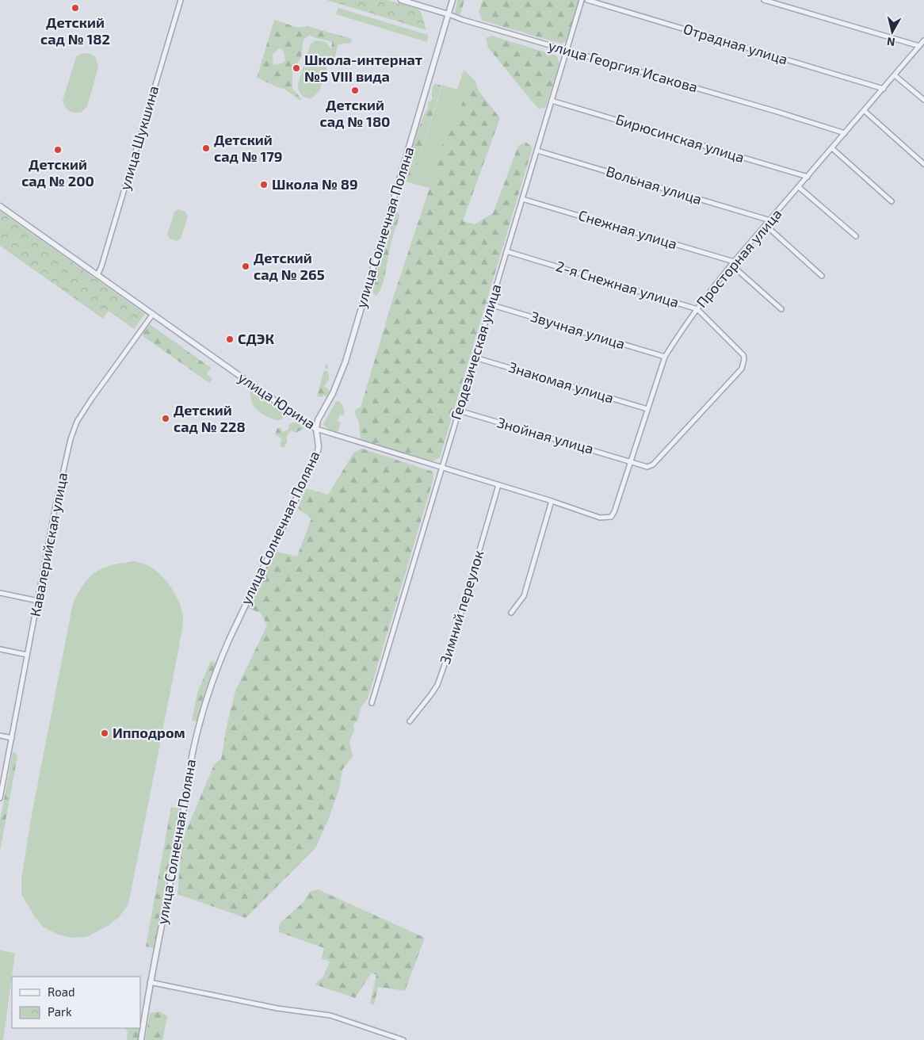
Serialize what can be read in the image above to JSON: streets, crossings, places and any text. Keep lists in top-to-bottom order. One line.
{"streets":{"street":["Отрадная улица","улица Георгия Исакова","улица Шукшина","Бирюсинская улица","Вольная улица","улица Солнечная Поляна","Снежная улица","Просторная улица","2-я Снежная улица","Звучная улица","Геодезическая улица","Знакомая улица","улица Юрина","Знойная улица","Кавалерийская улица","Зимний переулок"]},"crossings":[["Отрадная улица","Просторная улица"],["улица Георгия Исакова","улица Солнечная Поляна"],["улица Георгия Исакова","Просторная улица"],["улица Георгия Исакова","Геодезическая улица"],["улица Шукшина","улица Юрина"],["Бирюсинская улица","Просторная улица"],["Бирюсинская улица","Геодезическая улица"],["Вольная улица","Просторная улица"],["Вольная улица","Геодезическая улица"],["улица Солнечная Поляна","улица Юрина"],["Снежная улица","Просторная улица"],["Снежная улица","Геодезическая улица"],["Просторная улица","2-я Снежная улица"],["Просторная улица","Звучная улица"],["Просторная улица","Знакомая улица"],["Просторная улица","улица Юрина"],["Просторная улица","Знойная улица"],["2-я Снежная улица","Геодезическая улица"],["2-я Снежная улица","Знойная улица"],["Звучная улица","Геодезическая улица"],["Геодезическая улица","Знакомая улица"],["Геодезическая улица","улица Юрина"],["Геодезическая улица","Знойная улица"],["улица Юрина","Кавалерийская улица"],["улица Юрина","Зимний переулок"]],"places":["Детский сад № 182","Школа-интернат №5 VIII вида","Детский сад № 180","Детский сад № 179","Детский сад № 200","Школа № 89","Детский сад № 265","СДЭК","Детский сад № 228","Ипподром"],"legend":["Road","Park"],"north":"bottom"}
